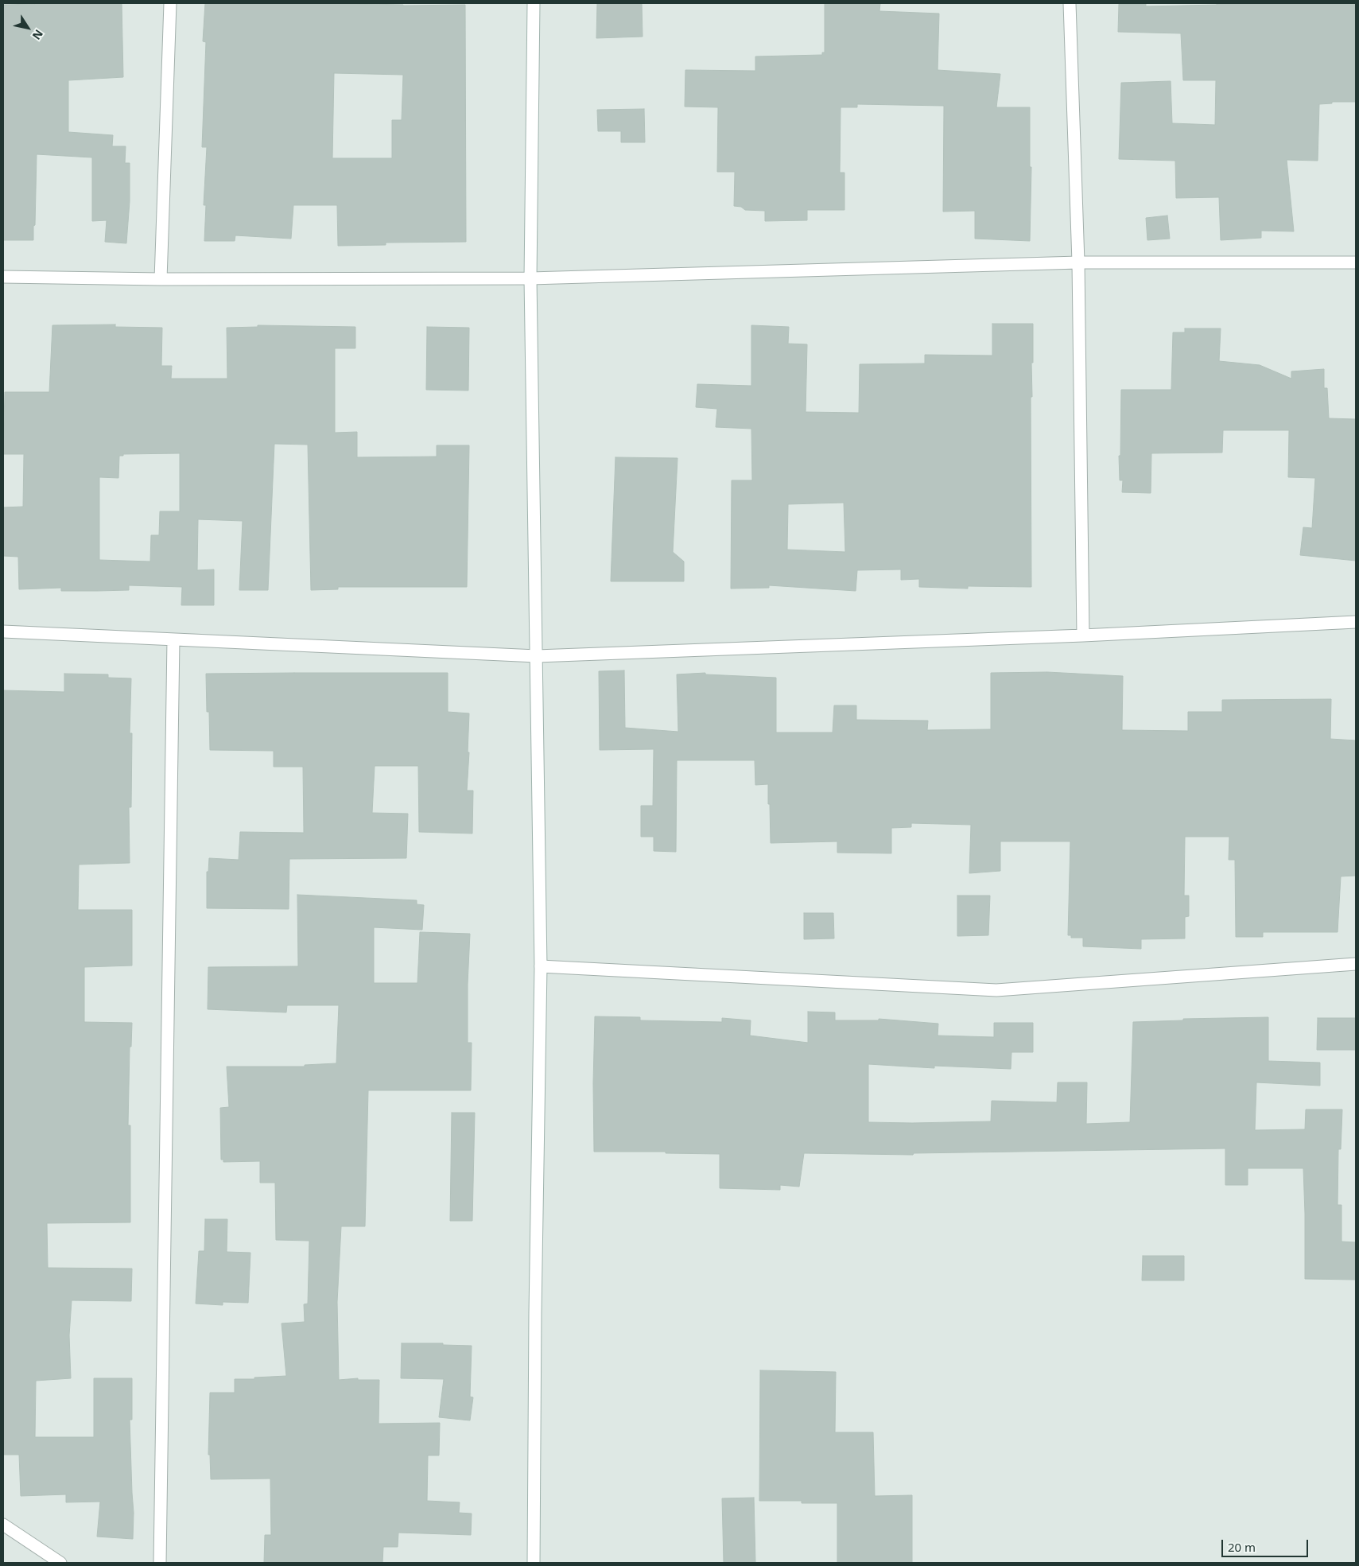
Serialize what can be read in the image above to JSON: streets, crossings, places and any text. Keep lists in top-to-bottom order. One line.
{"scale_bar":"20 m","north":"bottom right"}
